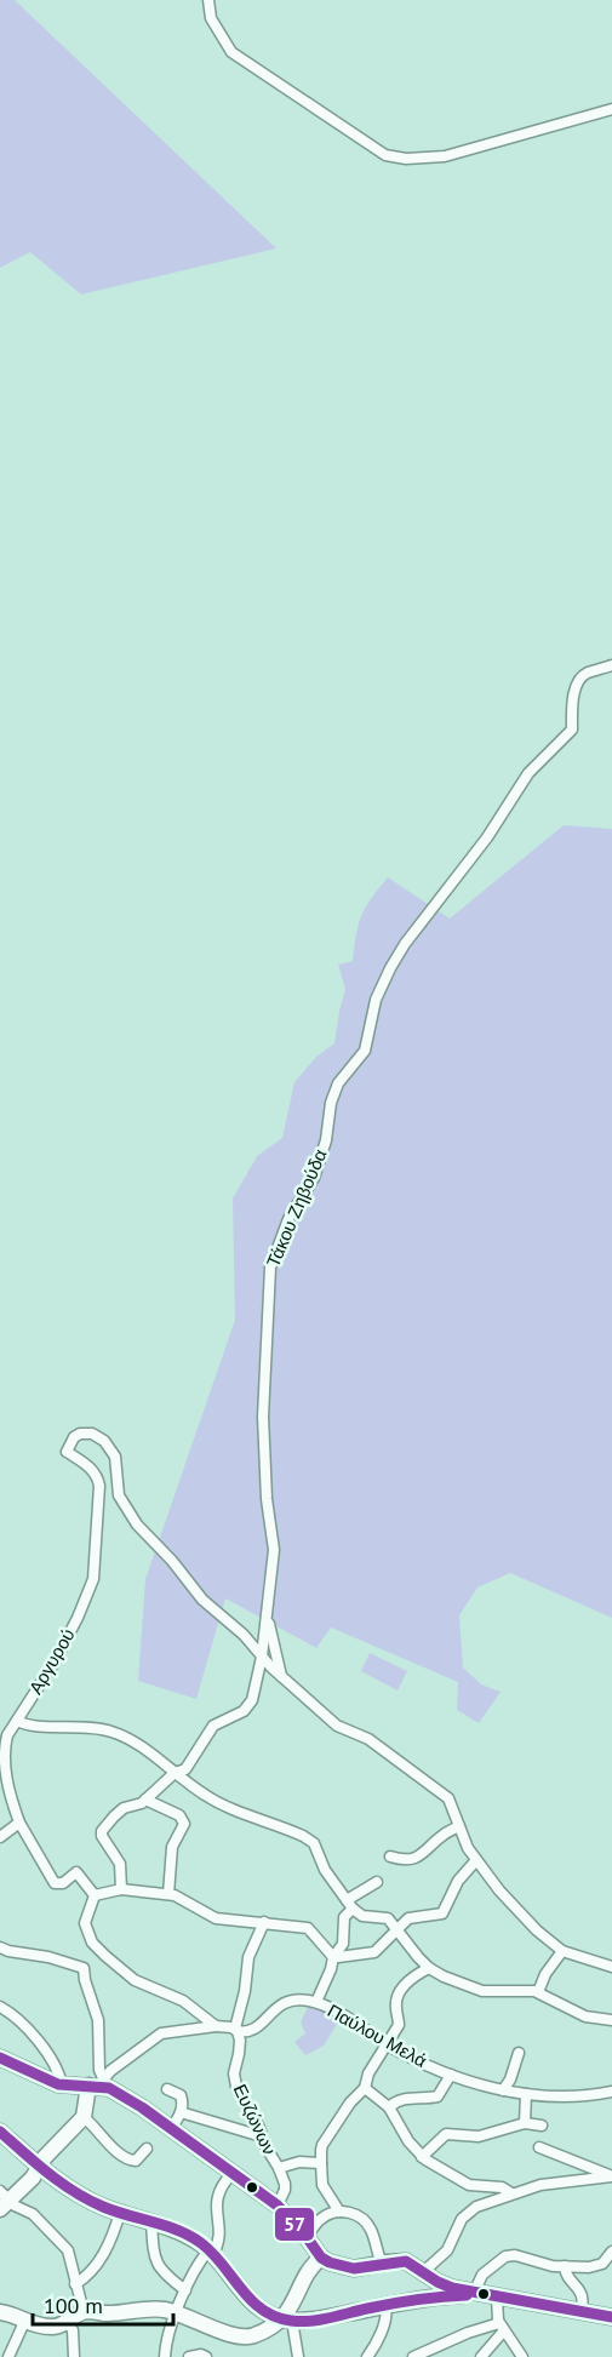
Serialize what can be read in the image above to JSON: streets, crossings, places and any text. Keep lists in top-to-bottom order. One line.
{"streets":{"street":["Τάκου Ζηβούδα","Αργυρού","Παύλου Μελά","Ευζώνων"]},"crossings":[["Τάκου Ζηβούδα","Αργυρού"],["Παύλου Μελά","Ευζώνων"]],"lines":["transit line 57"],"scale_bar":"100 m"}
